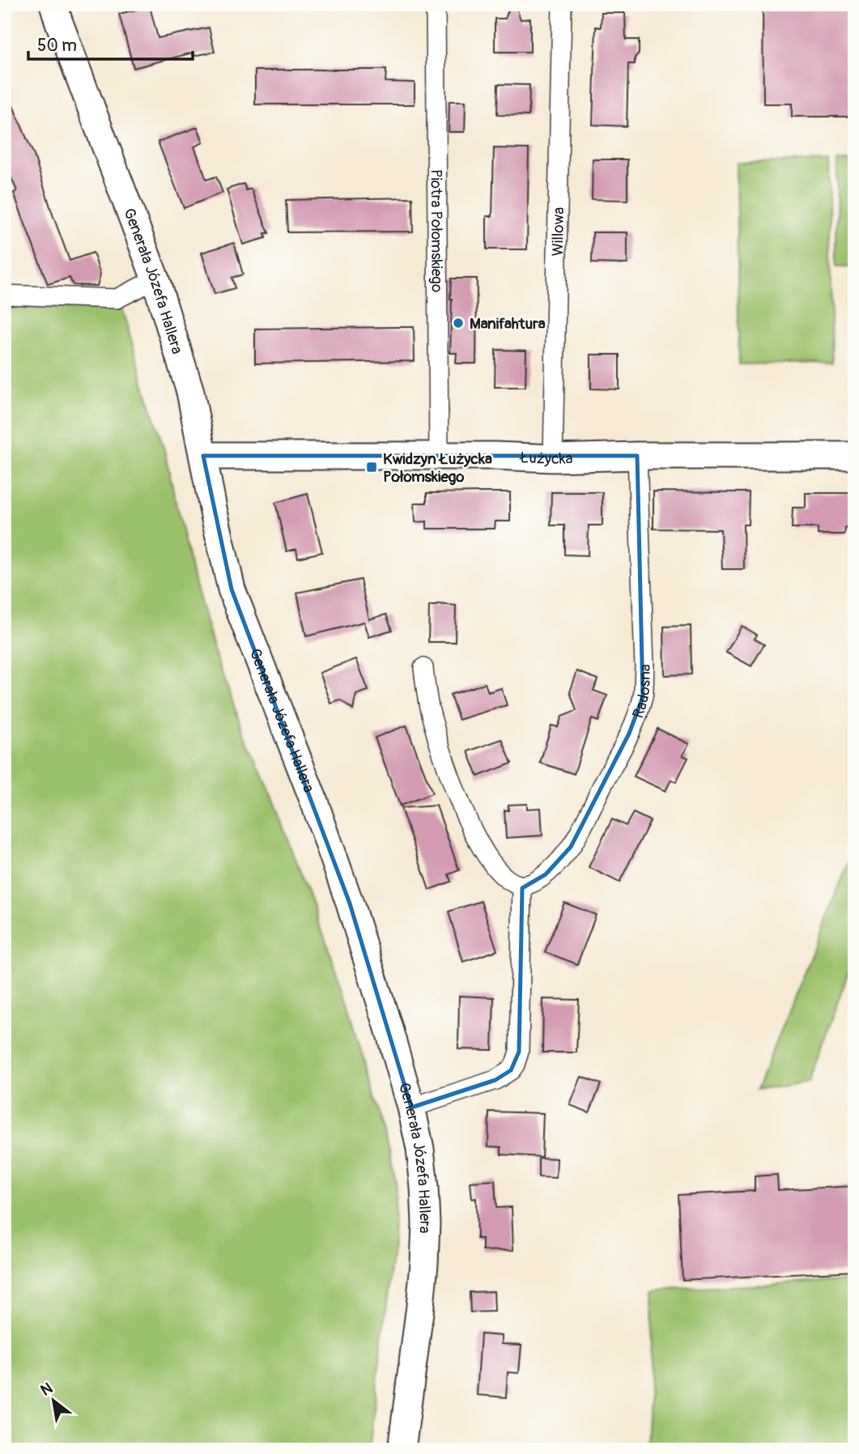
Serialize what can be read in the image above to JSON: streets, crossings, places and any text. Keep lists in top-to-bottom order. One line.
{"streets":{"street":["Piotra Połomskiego","Willowa","Generała Józefa Hallera","Łużycka","Radosna"]},"crossings":[["Piotra Połomskiego","Łużycka"],["Willowa","Łużycka"],["Generała Józefa Hallera","Łużycka"],["Łużycka","Radosna"]],"places":{"other":["Manifahtura"],"transit":["Kwidzyn Łużycka Połomskiego"]},"scale_bar":"50 m","north":"top left"}
